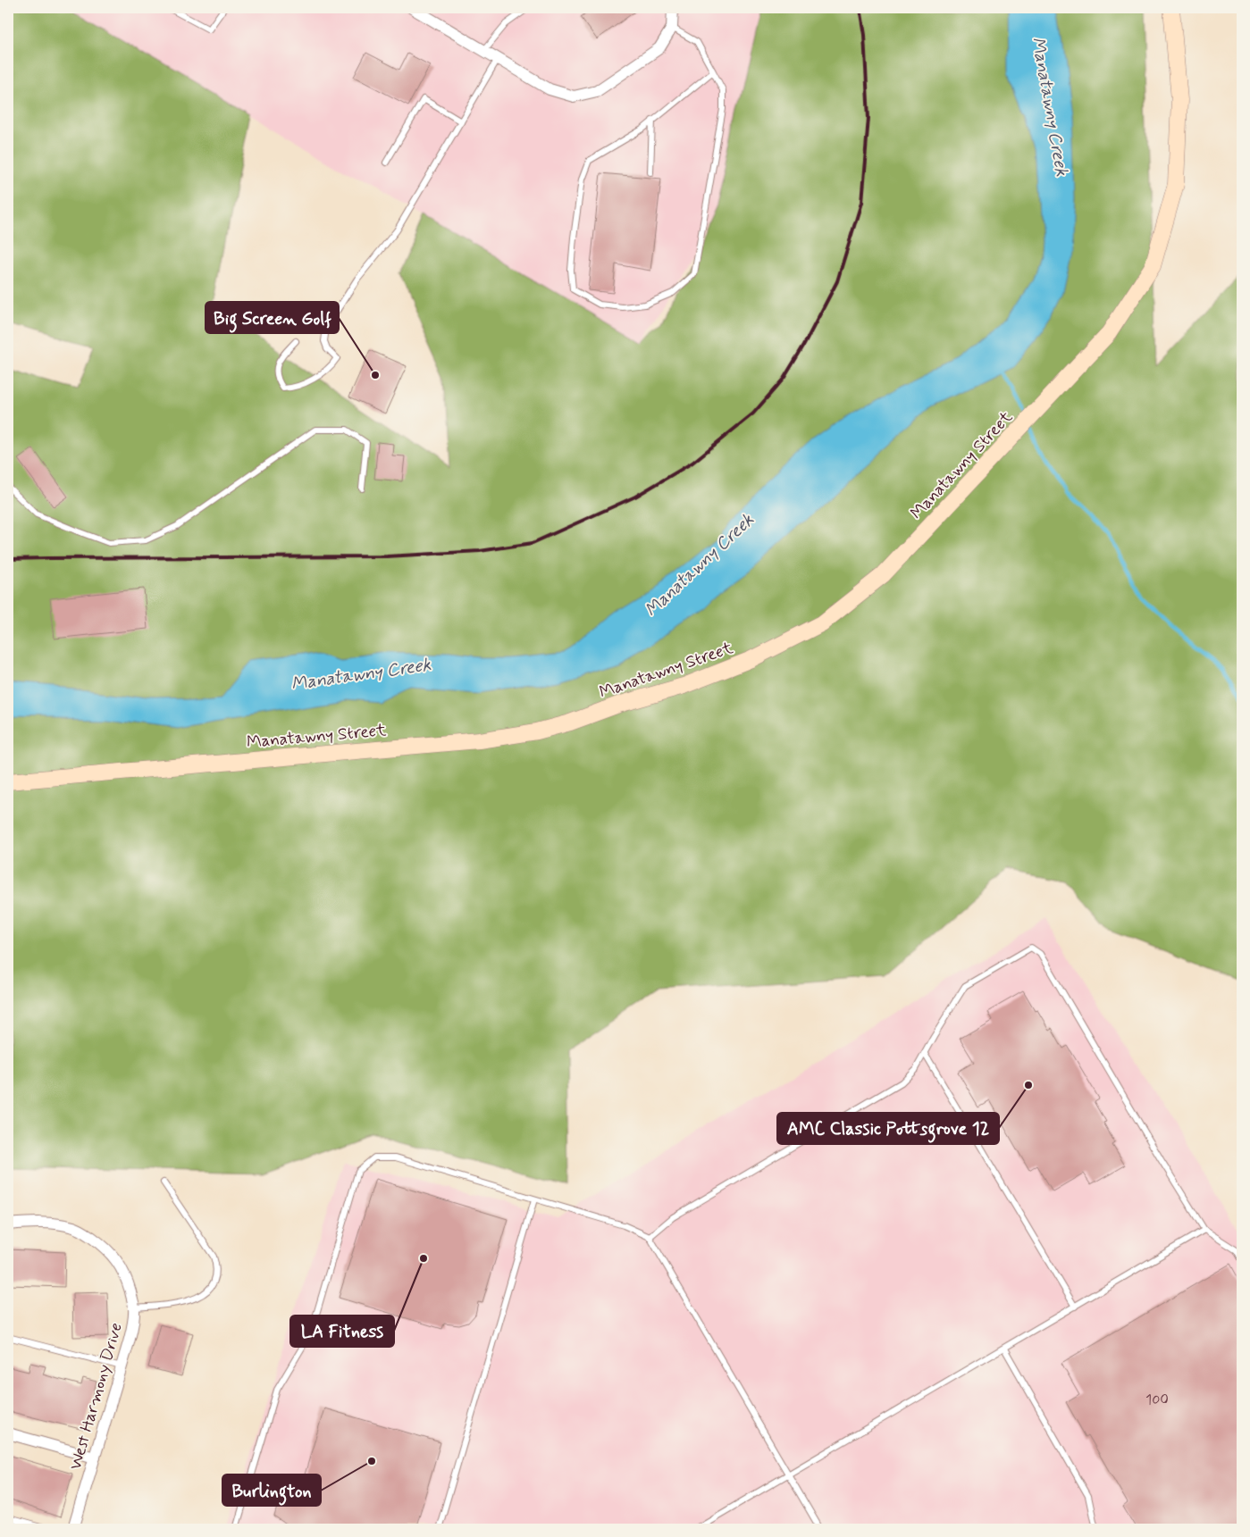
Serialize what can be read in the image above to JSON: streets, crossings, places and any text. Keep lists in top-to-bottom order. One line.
{"streets":{"street":["Manatawny Street","West Harmony Drive"]},"water":["Manatawny Creek"],"places":["Big Screen Golf","AMC Classic Pottsgrove 12","LA Fitness","Burlington"],"house_numbers":["100"]}
